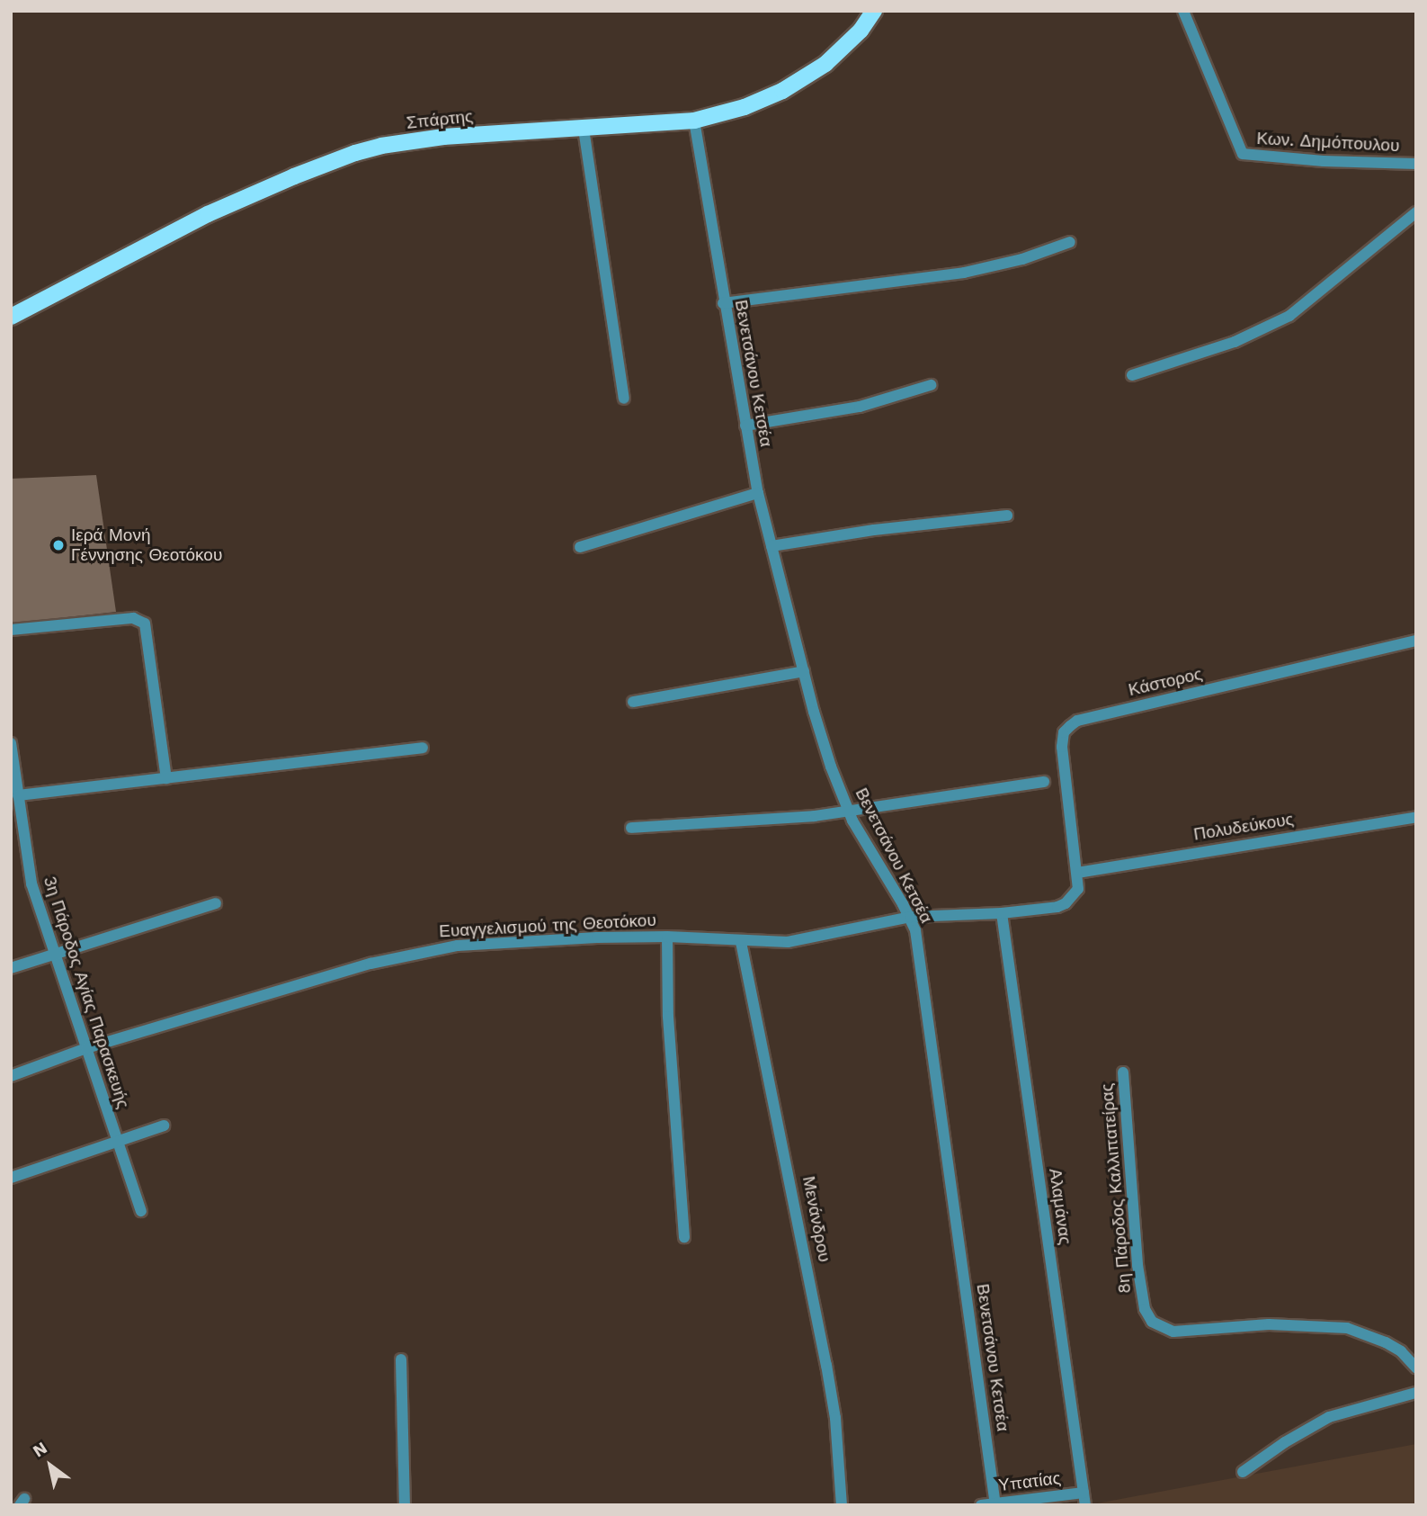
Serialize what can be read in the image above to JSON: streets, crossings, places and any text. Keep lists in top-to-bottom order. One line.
{"streets":{"main road":["Σπάρτης"],"street":["Κων. Δημόπουλου","Βενετσάνου Κετσέα","Κάστορος","Πολυδεύκους","Ευαγγελισμού της Θεοτόκου","3η Πάροδος Αγίας Παρασκευής","8η Πάροδος Καλλιπατείρας","Αλαμάνας","Μενάνδρου","Υπατίας"]},"crossings":[["Σπάρτης","Βενετσάνου Κετσέα"],["Βενετσάνου Κετσέα","Ευαγγελισμού της Θεοτόκου"],["Βενετσάνου Κετσέα","Υπατίας"],["Κάστορος","Πολυδεύκους"],["Κάστορος","Ευαγγελισμού της Θεοτόκου"],["Πολυδεύκους","Ευαγγελισμού της Θεοτόκου"],["Ευαγγελισμού της Θεοτόκου","3η Πάροδος Αγίας Παρασκευής"],["Ευαγγελισμού της Θεοτόκου","Αλαμάνας"],["Ευαγγελισμού της Θεοτόκου","Μενάνδρου"],["Αλαμάνας","Υπατίας"]],"places":["Ιερά Μονή Γέννησης Θεοτόκου"],"north":"top left"}
